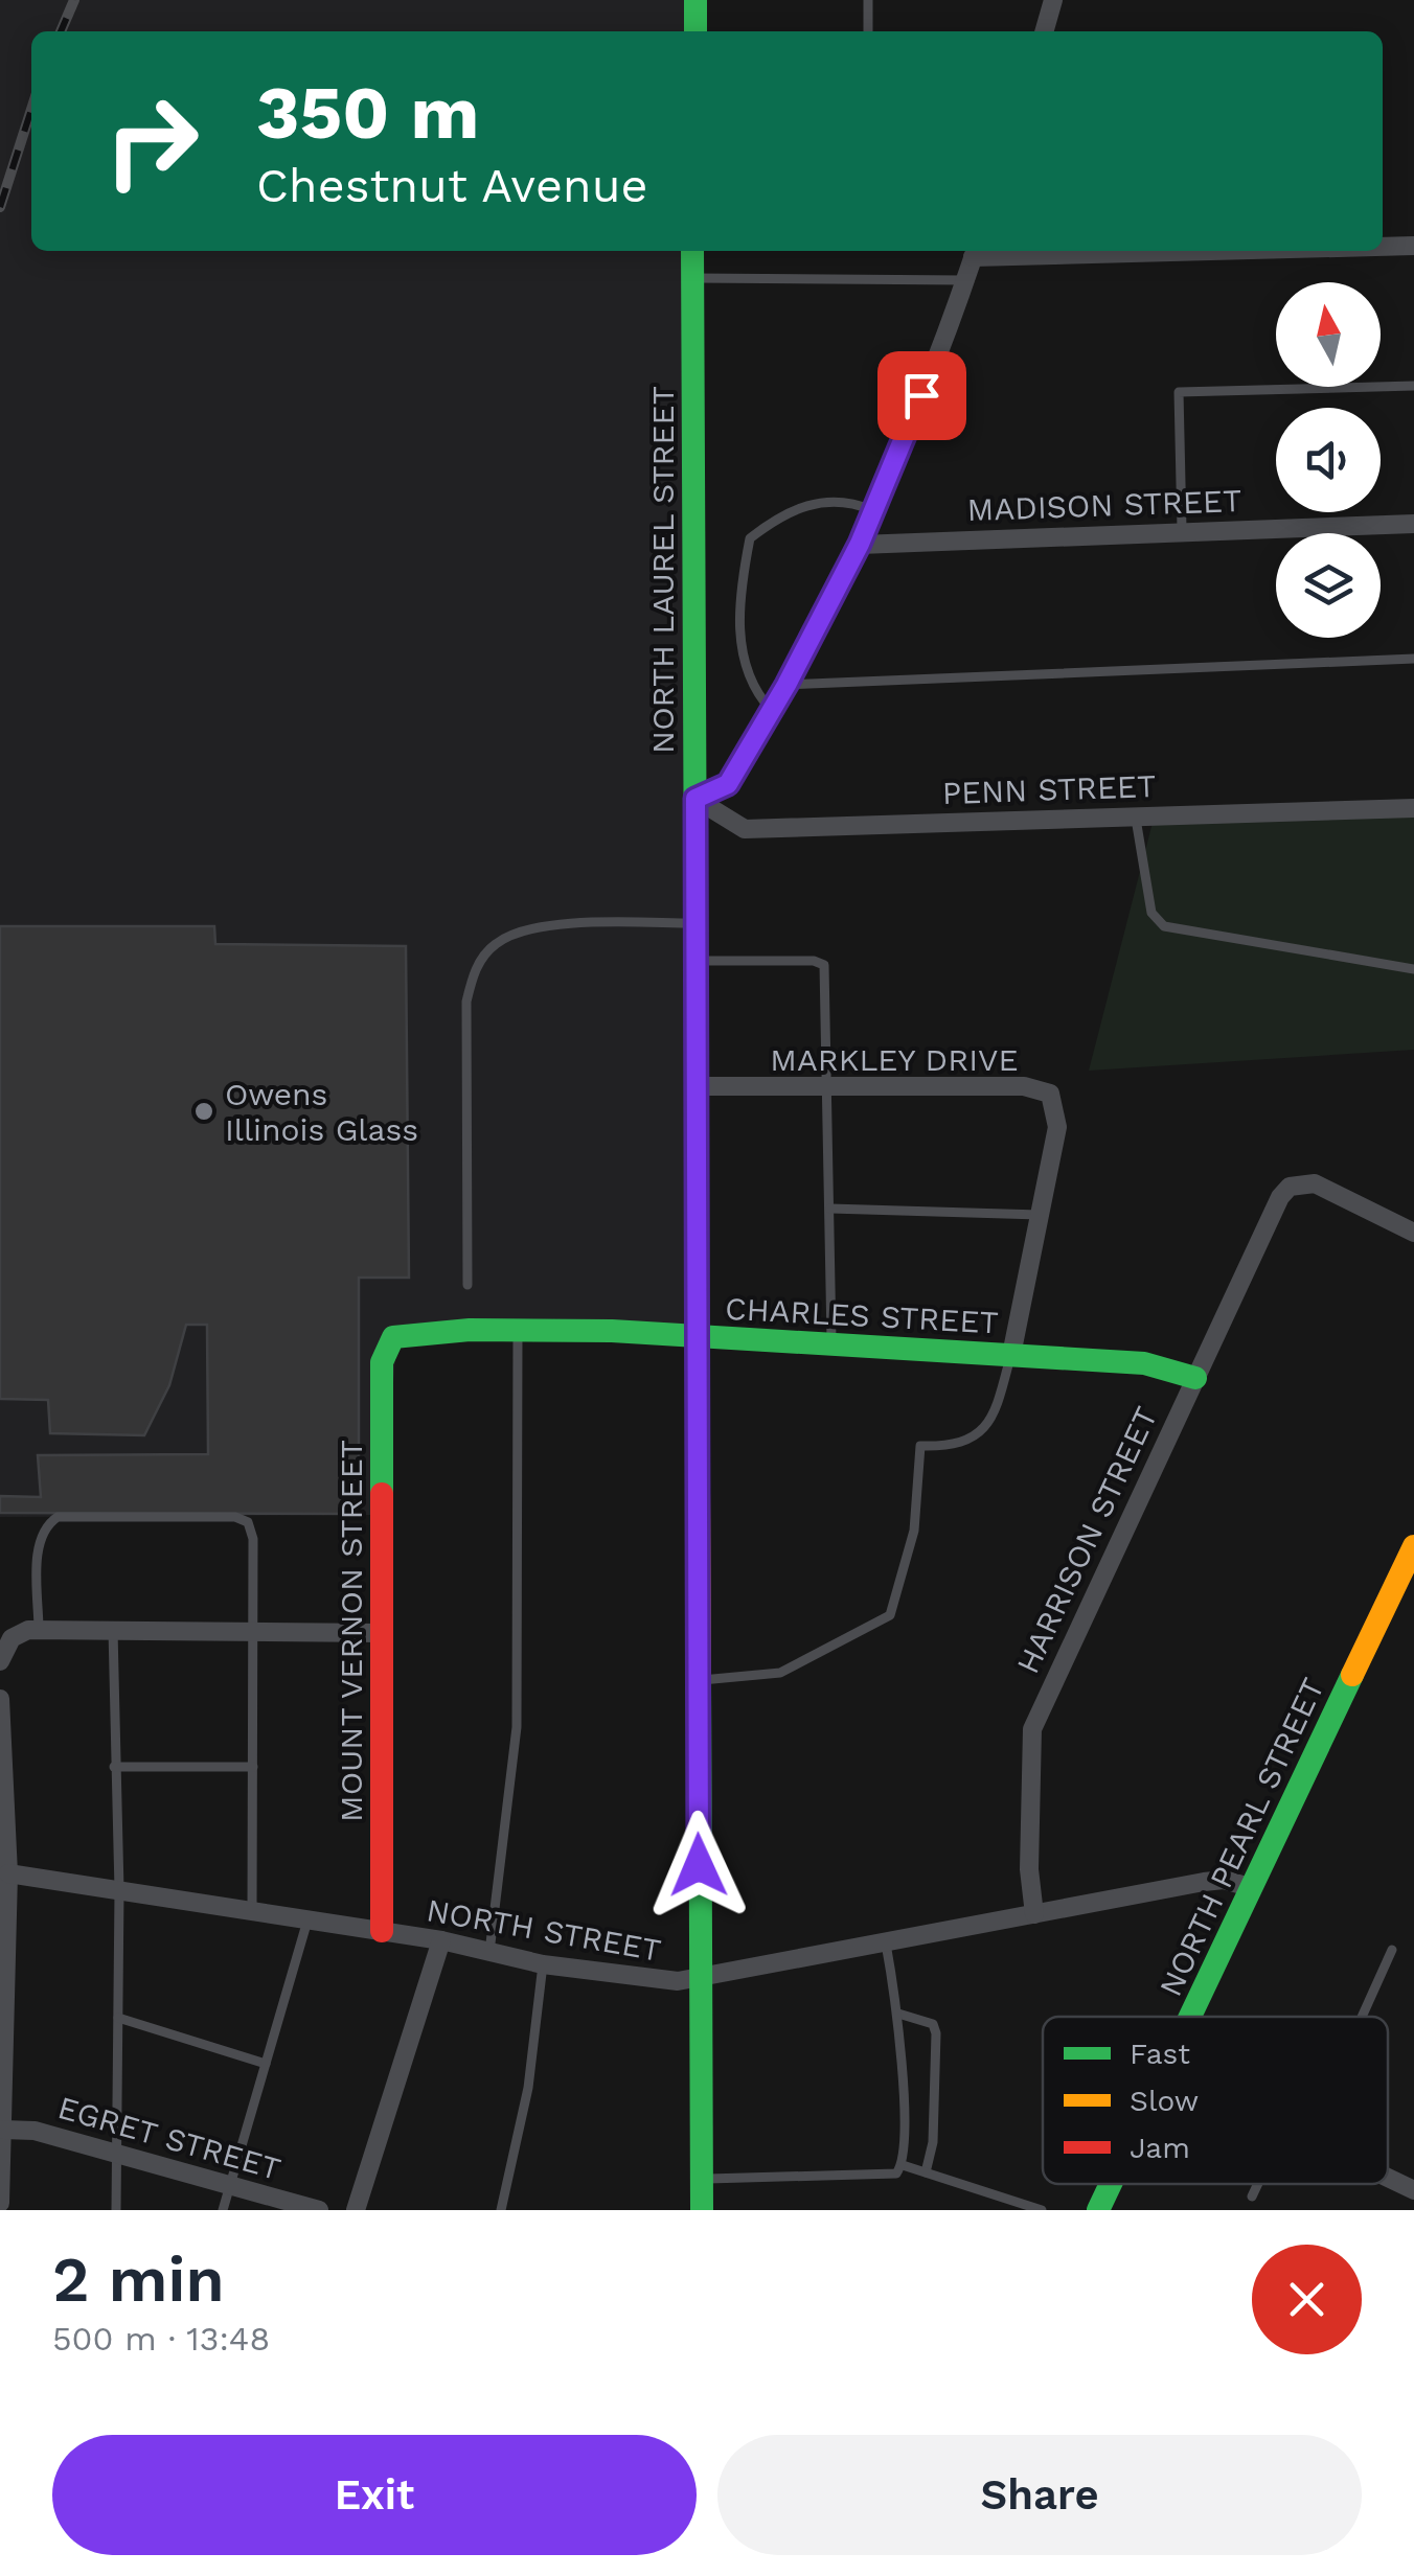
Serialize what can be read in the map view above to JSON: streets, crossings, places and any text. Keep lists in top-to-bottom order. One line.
{"streets":{"street":["MADISON STREET","NORTH LAUREL STREET","PENN STREET","MARKLEY DRIVE","CHARLES STREET","HARRISON STREET","MOUNT VERNON STREET","NORTH PEARL STREET","NORTH STREET","EGRET STREET"]},"crossings":[["NORTH LAUREL STREET","PENN STREET"],["NORTH LAUREL STREET","MARKLEY DRIVE"],["NORTH LAUREL STREET","CHARLES STREET"],["NORTH LAUREL STREET","NORTH STREET"],["MARKLEY DRIVE","CHARLES STREET"],["CHARLES STREET","HARRISON STREET"],["CHARLES STREET","MOUNT VERNON STREET"],["HARRISON STREET","NORTH STREET"],["MOUNT VERNON STREET","NORTH STREET"],["NORTH PEARL STREET","NORTH STREET"]],"places":["Owens Illinois Glass"],"legend":["Fast","Slow","Jam"],"north":"top","page":{"turn":["350 m","Chestnut Avenue"],"heading":["2 min","500 m · 13:48"],"buttons":["Exit","Share"]}}
